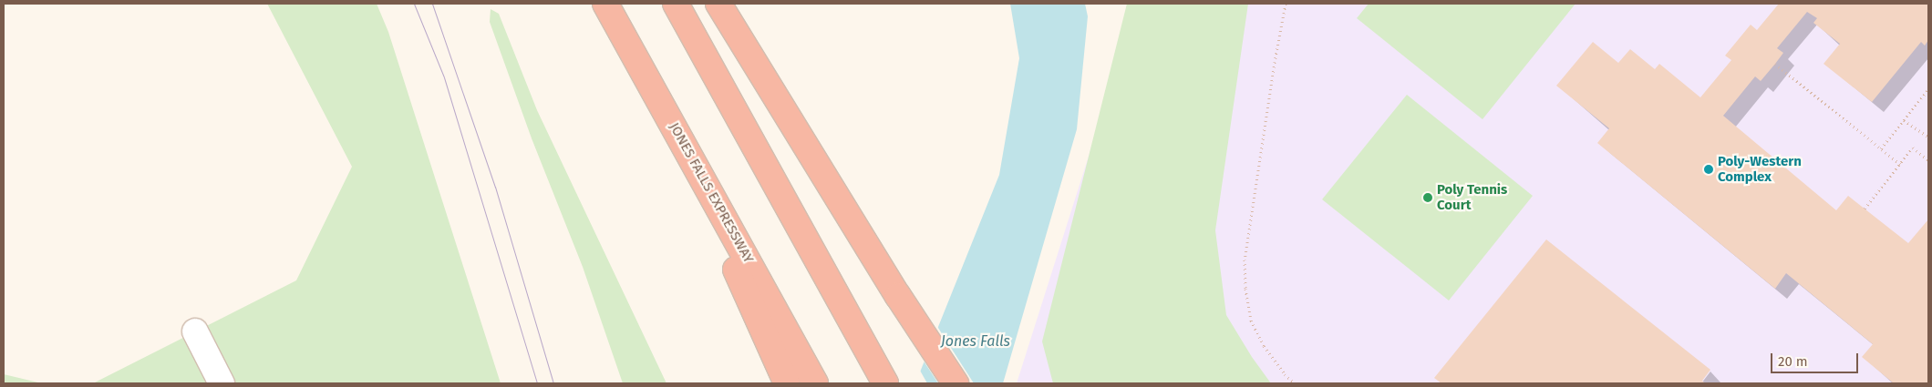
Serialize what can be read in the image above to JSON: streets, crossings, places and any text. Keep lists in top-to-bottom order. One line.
{"streets":{"highway":["JONES FALLS EXPRESSWAY"]},"water":["Jones Falls"],"places":["Poly-Western Complex","Poly Tennis Court"],"scale_bar":"20 m"}
